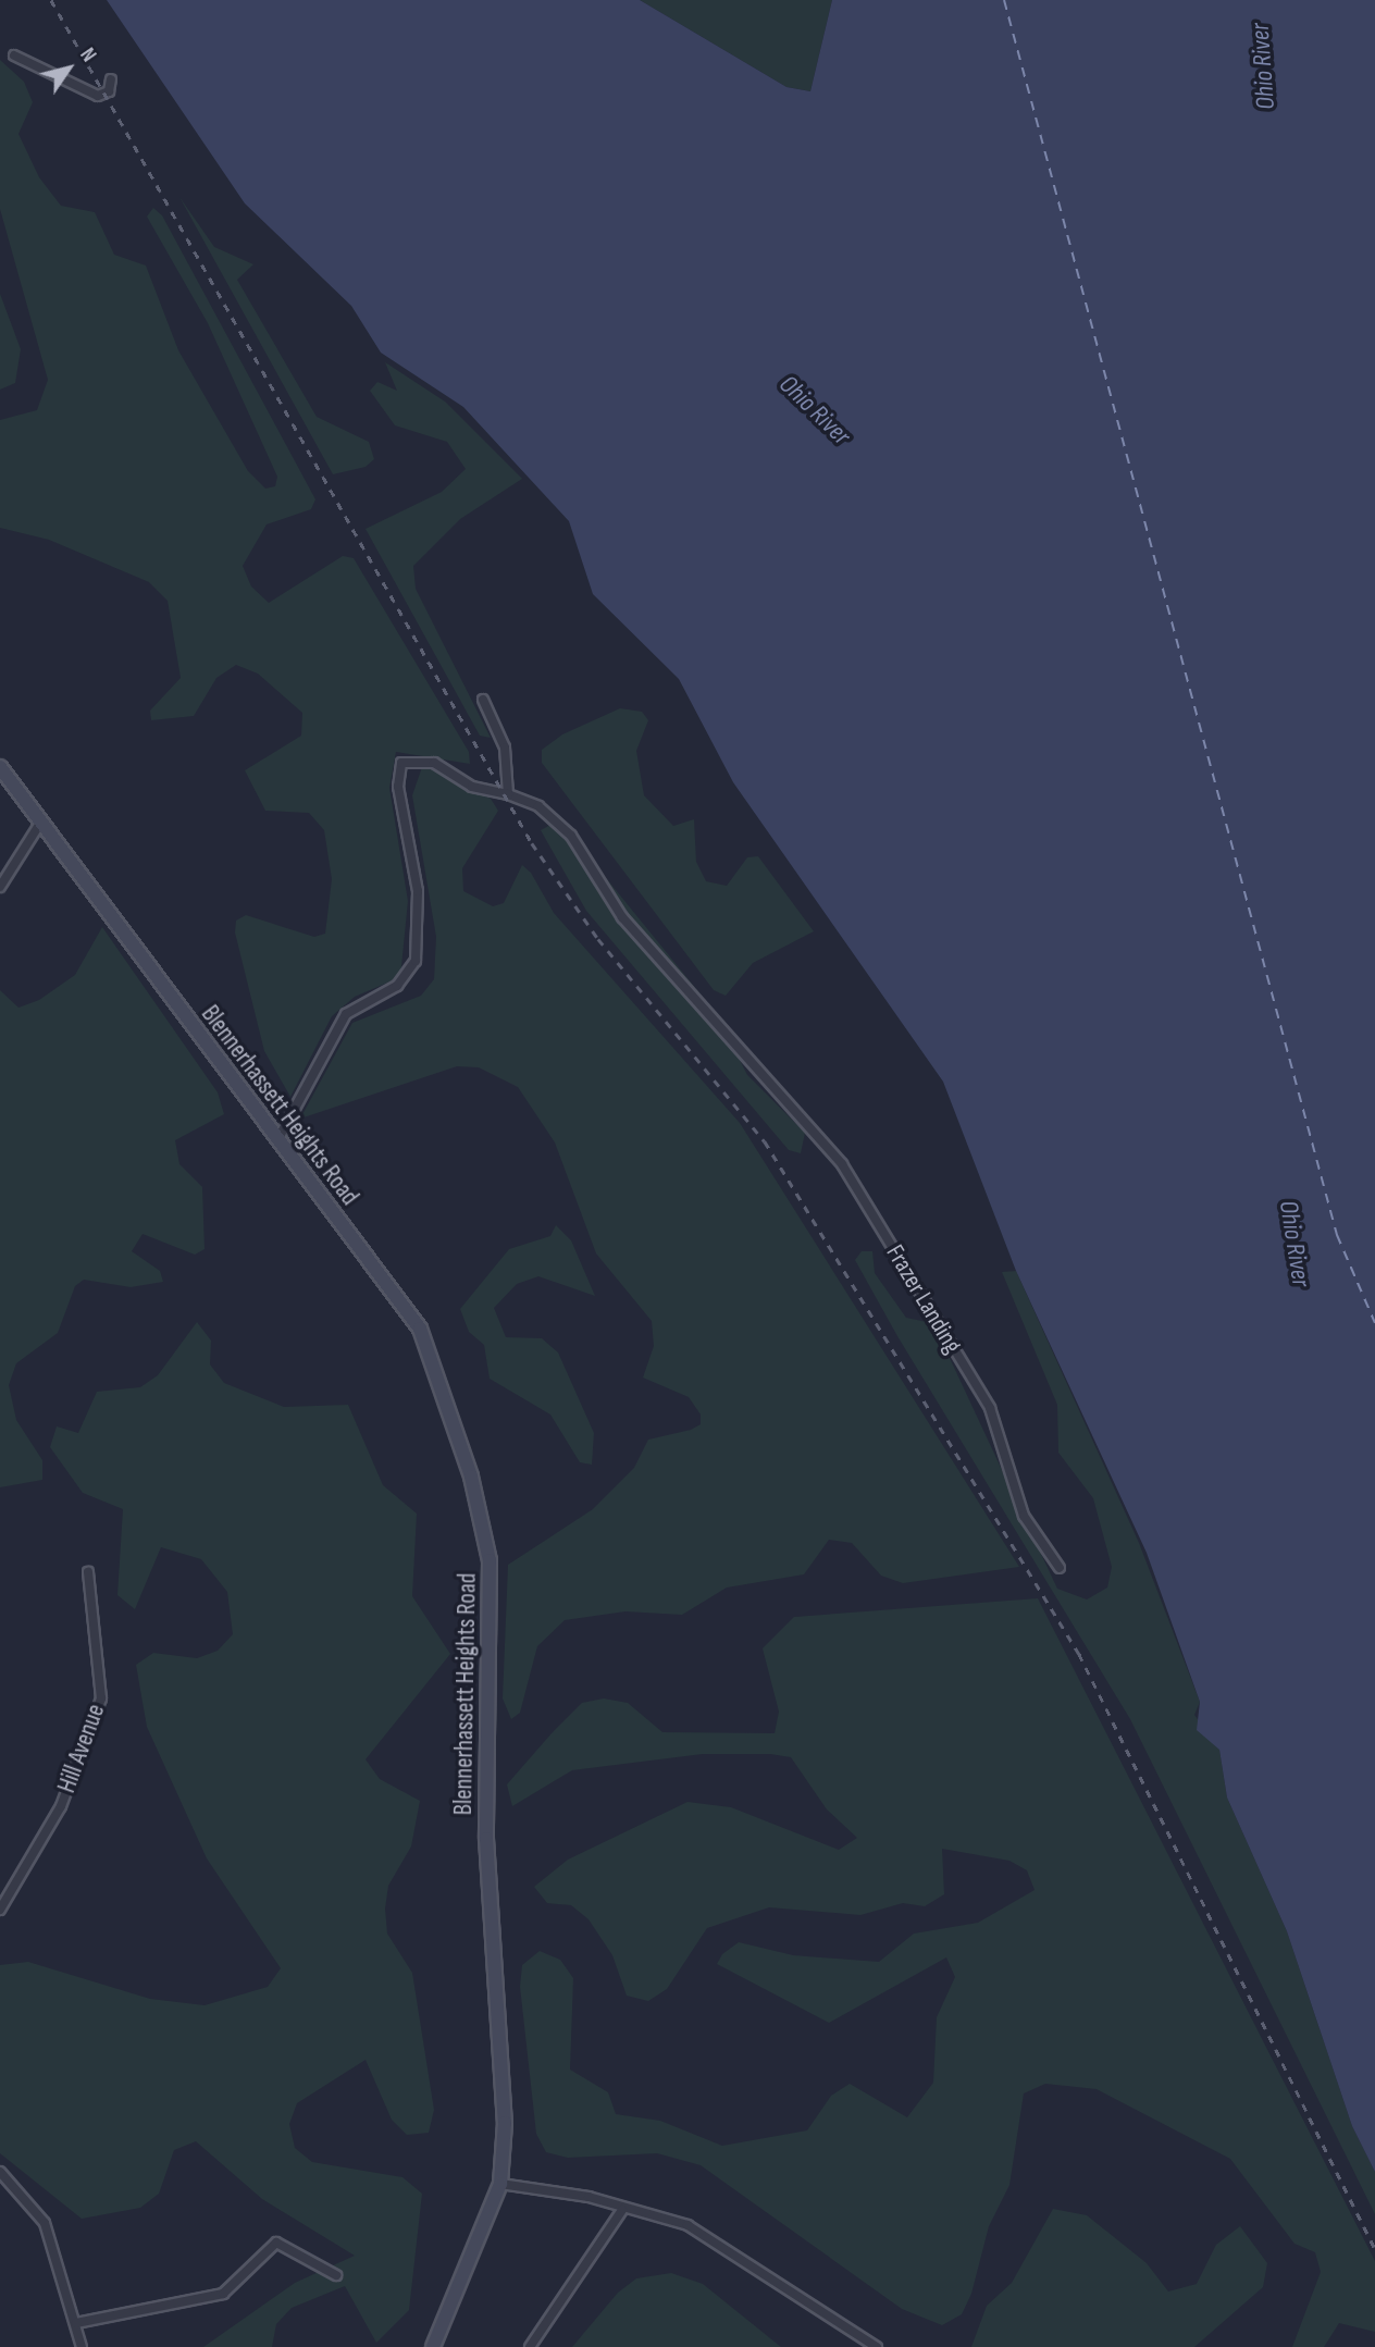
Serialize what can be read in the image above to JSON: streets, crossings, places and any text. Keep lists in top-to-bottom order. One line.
{"streets":{"street":["Blennerhassett Heights Road","Frazer Landing","Hill Avenue"]},"crossings":[["Blennerhassett Heights Road","Frazer Landing"]],"water":["Ohio River"],"north":"top right"}
